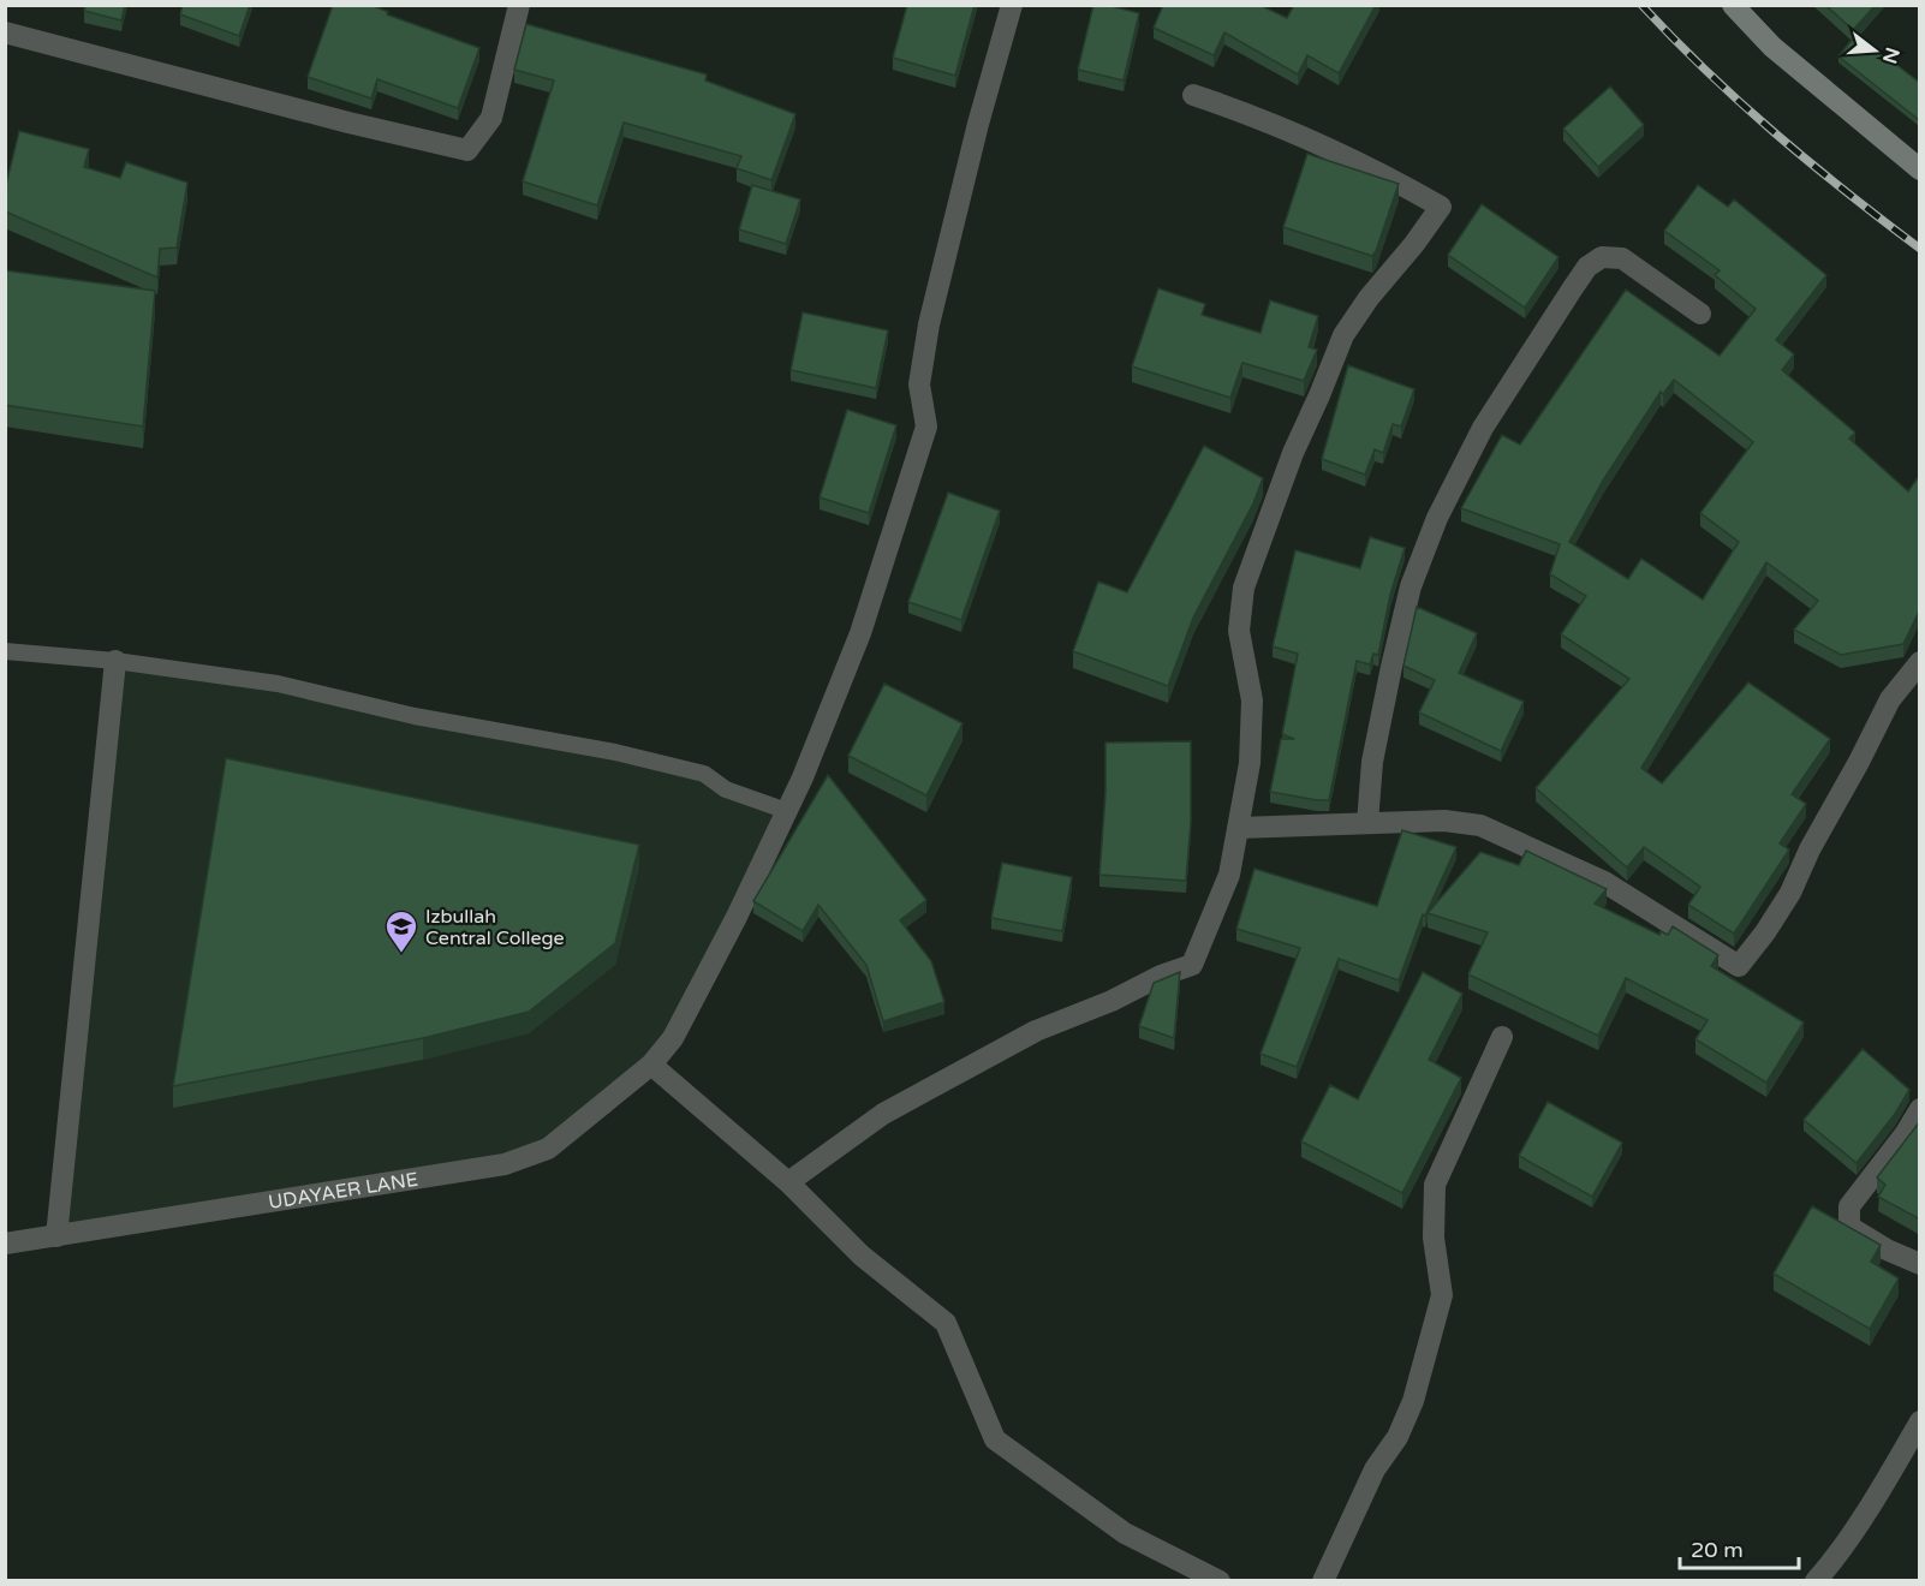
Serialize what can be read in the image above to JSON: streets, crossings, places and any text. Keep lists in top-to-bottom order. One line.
{"streets":{"street":["UDAYAER LANE"]},"places":{"school or university":["Izbullah Central College"]},"scale_bar":"20 m","north":"right"}
